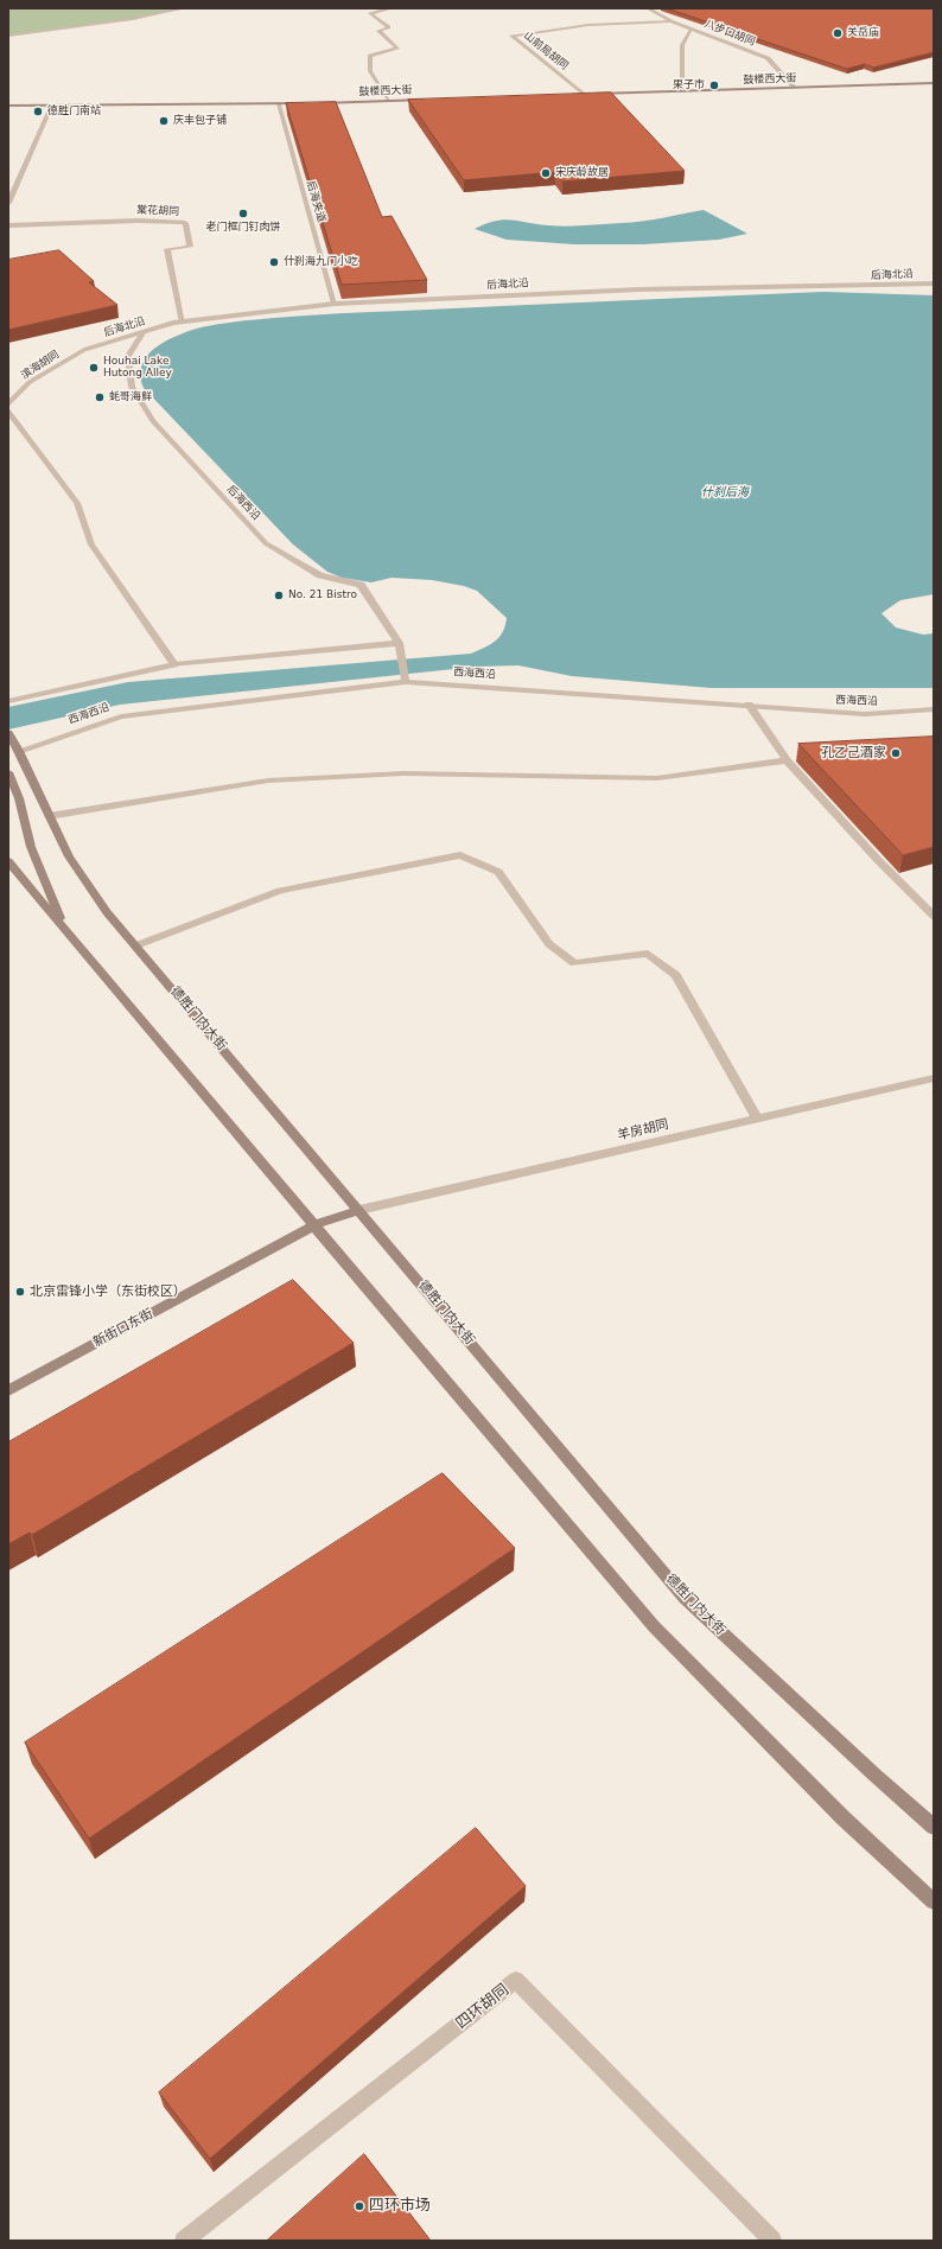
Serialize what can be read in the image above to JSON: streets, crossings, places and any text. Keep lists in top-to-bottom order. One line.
{"streets":{"main road":["鼓楼西大街","德胜门内大街","新街口东街"],"street":["八步口胡同","山前局胡同","后海夹道","棠花胡同","后海北沿","滨海胡同","后海西沿","西海西沿","羊房胡同","四环胡同"]},"crossings":[["八步口胡同","山前局胡同"],["八步口胡同","鼓楼西大街"],["山前局胡同","鼓楼西大街"],["后海夹道","后海北沿"],["棠花胡同","后海北沿"],["后海北沿","滨海胡同"],["后海北沿","后海西沿"],["西海西沿","德胜门内大街"],["德胜门内大街","羊房胡同"],["德胜门内大街","新街口东街"],["羊房胡同","新街口东街"]],"water":["什刹后海"],"places":["关岳庙","果子市","德胜门南站","庆丰包子铺","宋庆龄故居","老门框门钉肉饼","什刹海九门小吃","Houhai Lake Hutong Alley","蚝哥海鲜","No. 21 Bistro","孔乙己酒家","北京雷锋小学（东街校区）","四环市场"]}
